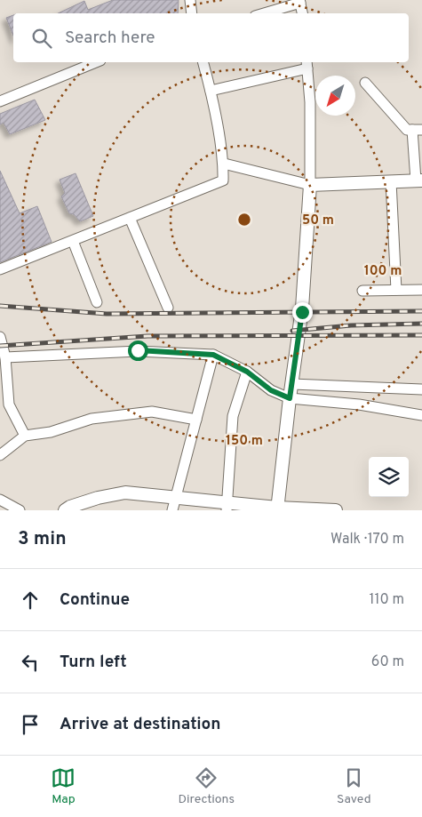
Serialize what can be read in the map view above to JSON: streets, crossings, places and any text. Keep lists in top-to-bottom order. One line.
{"north":"bottom left","page":{"search":"Search here","heading":["3 min","Walk · 170 m"],"list":[["Continue","110 m"],["Turn left","60 m"],"Arrive at destination"],"nav":["Map","Directions","Saved"]},"rings":["50 m","100 m","150 m"]}
